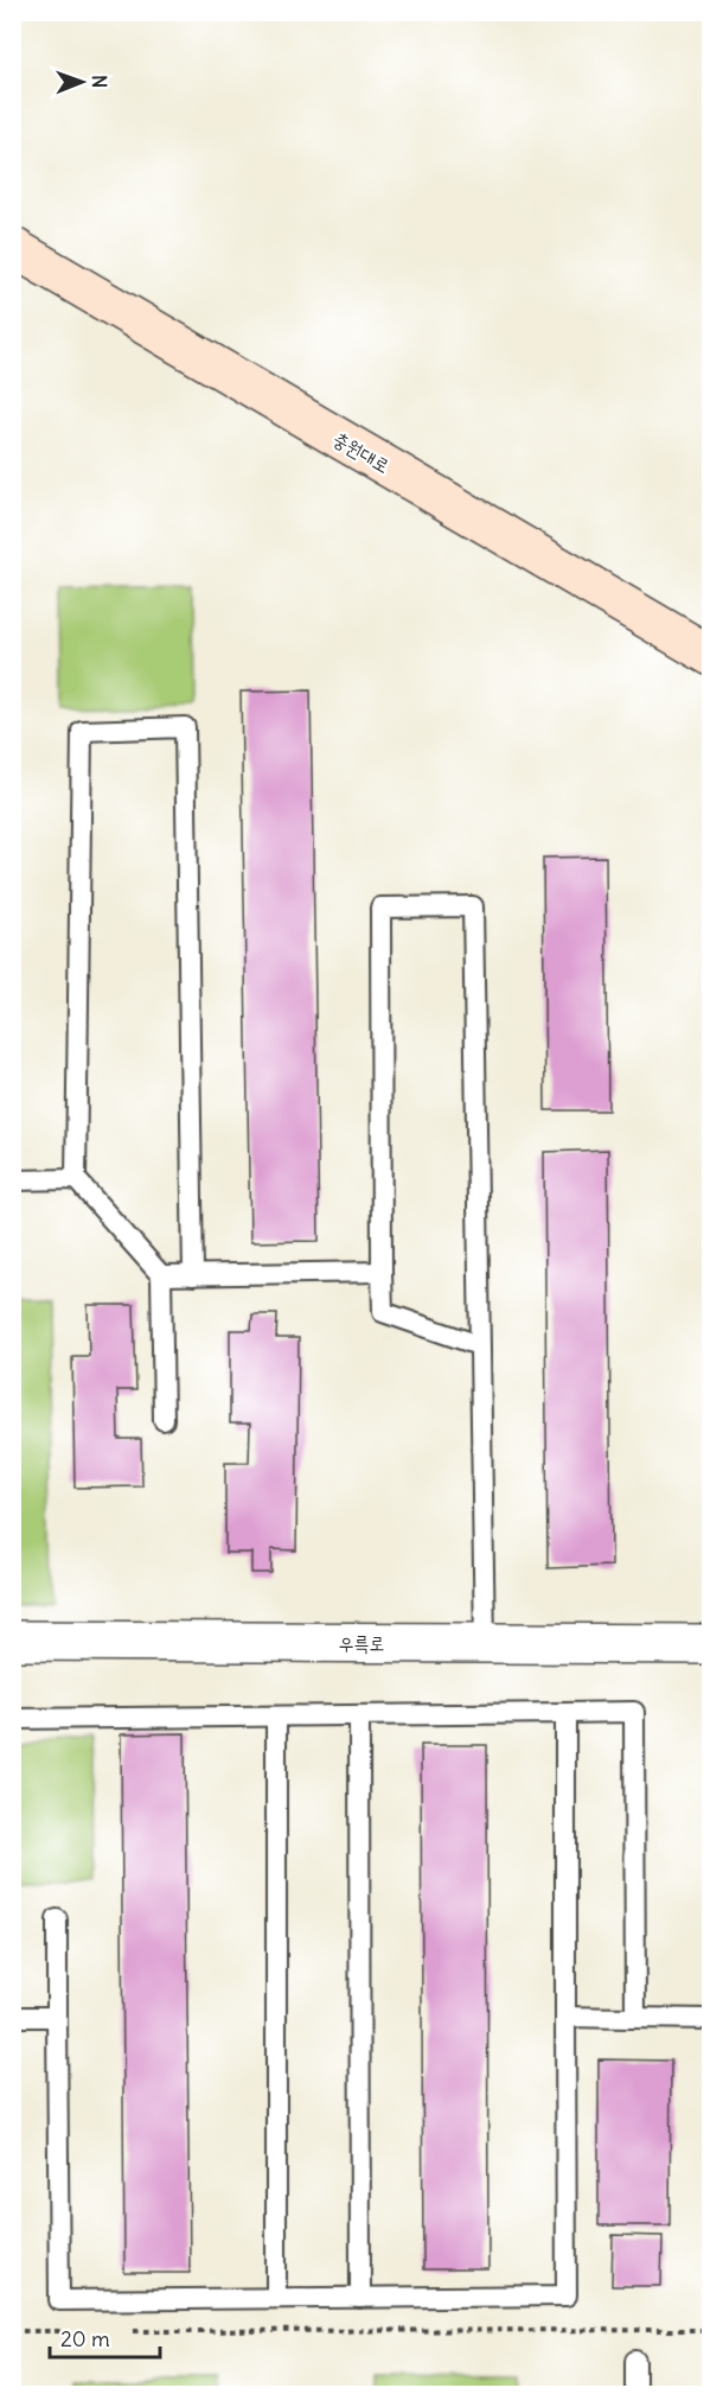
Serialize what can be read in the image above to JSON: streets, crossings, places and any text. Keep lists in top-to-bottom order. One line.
{"streets":{"street":["충원대로","우륵로"]},"scale_bar":"20 m","north":"right"}
